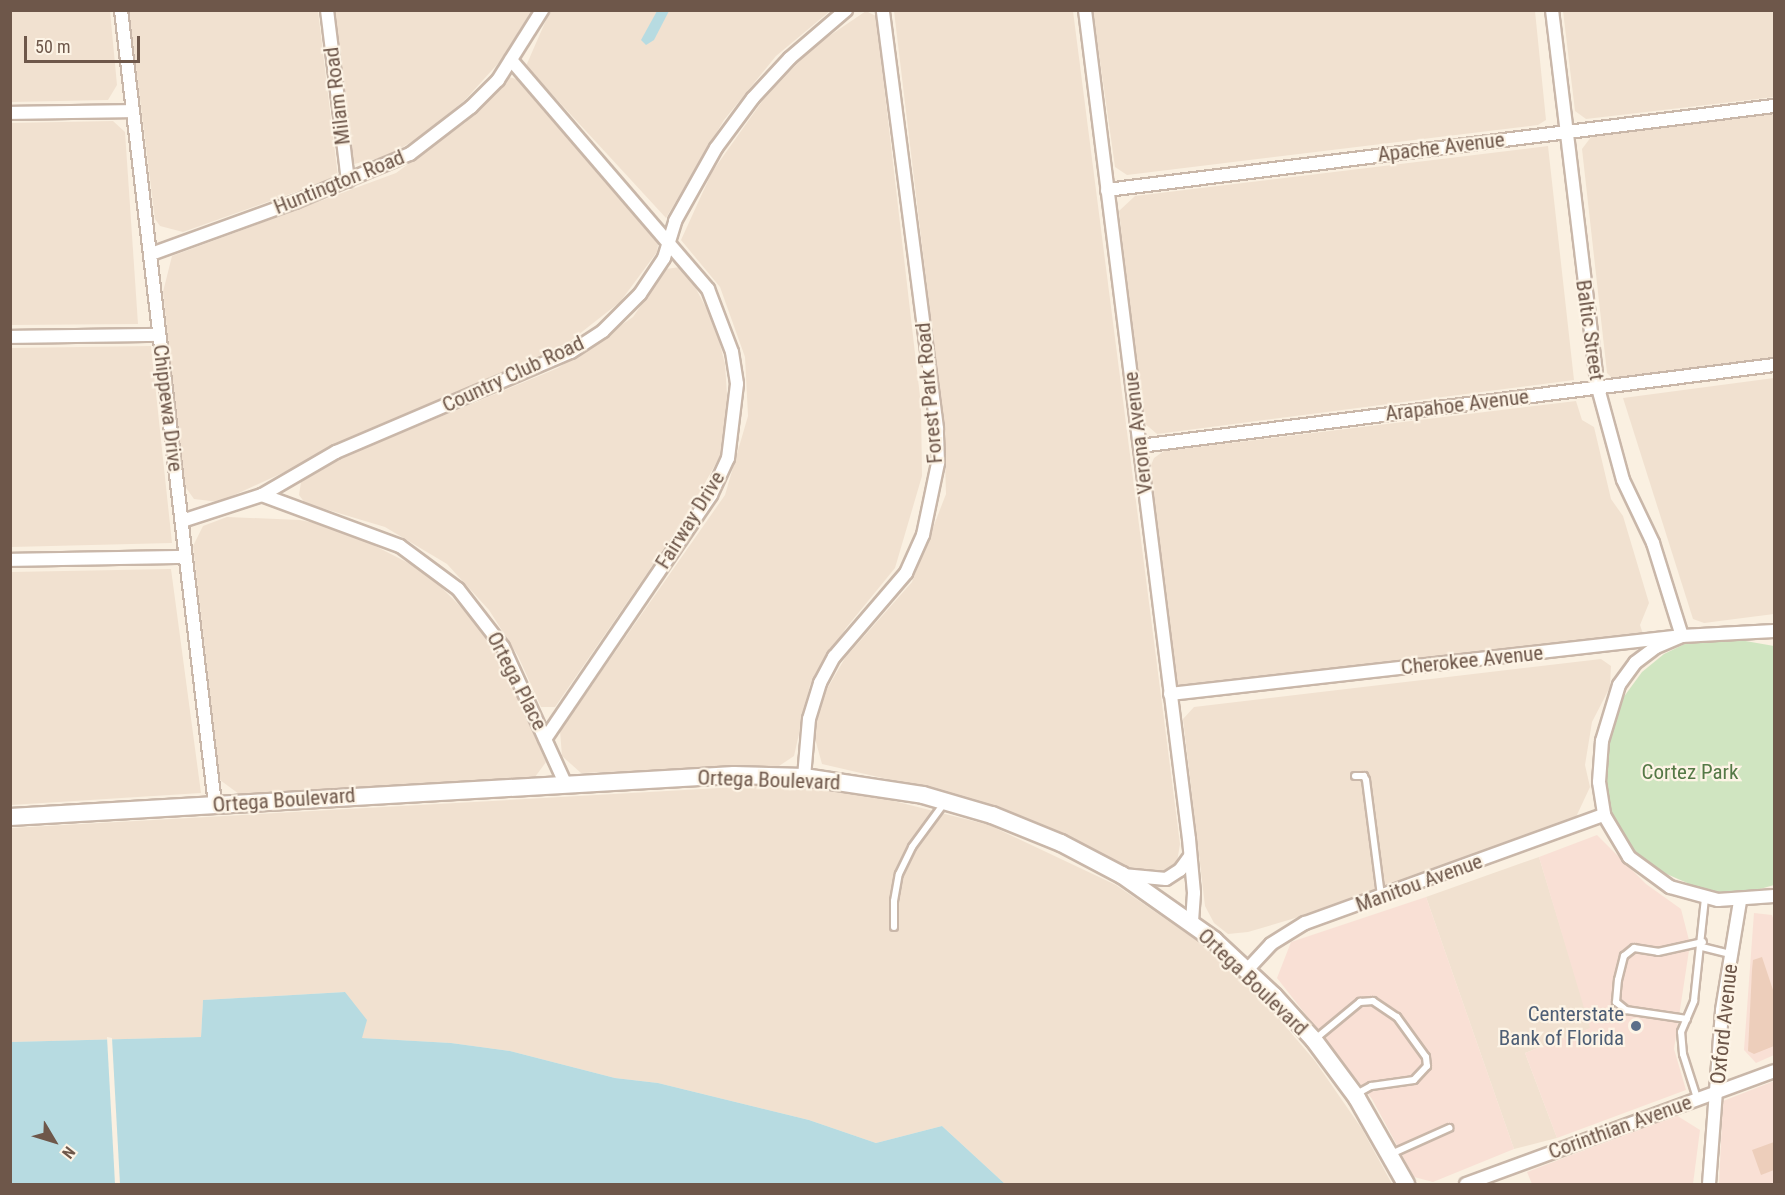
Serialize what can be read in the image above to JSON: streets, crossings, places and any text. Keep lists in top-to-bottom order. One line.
{"streets":{"main road":["Ortega Boulevard"],"street":["Milam Road","Apache Avenue","Huntington Road","Baltic Street","Country Club Road","Forest Park Road","Arapahoe Avenue","Chippewa Drive","Verona Avenue","Fairway Drive","Cherokee Avenue","Ortega Place","Manitou Avenue","Oxford Avenue","Corinthian Avenue"]},"crossings":[["Milam Road","Huntington Road"],["Apache Avenue","Baltic Street"],["Apache Avenue","Verona Avenue"],["Huntington Road","Chippewa Drive"],["Huntington Road","Fairway Drive"],["Baltic Street","Arapahoe Avenue"],["Baltic Street","Cherokee Avenue"],["Country Club Road","Chippewa Drive"],["Country Club Road","Fairway Drive"],["Country Club Road","Ortega Place"],["Forest Park Road","Ortega Boulevard"],["Arapahoe Avenue","Verona Avenue"],["Chippewa Drive","Ortega Boulevard"],["Verona Avenue","Cherokee Avenue"],["Verona Avenue","Ortega Boulevard"],["Fairway Drive","Ortega Place"],["Ortega Place","Ortega Boulevard"],["Ortega Boulevard","Manitou Avenue"],["Oxford Avenue","Corinthian Avenue"]],"parks":["Cortez Park"],"places":["Centerstate Bank of Florida"],"scale_bar":"50 m","north":"bottom right"}
